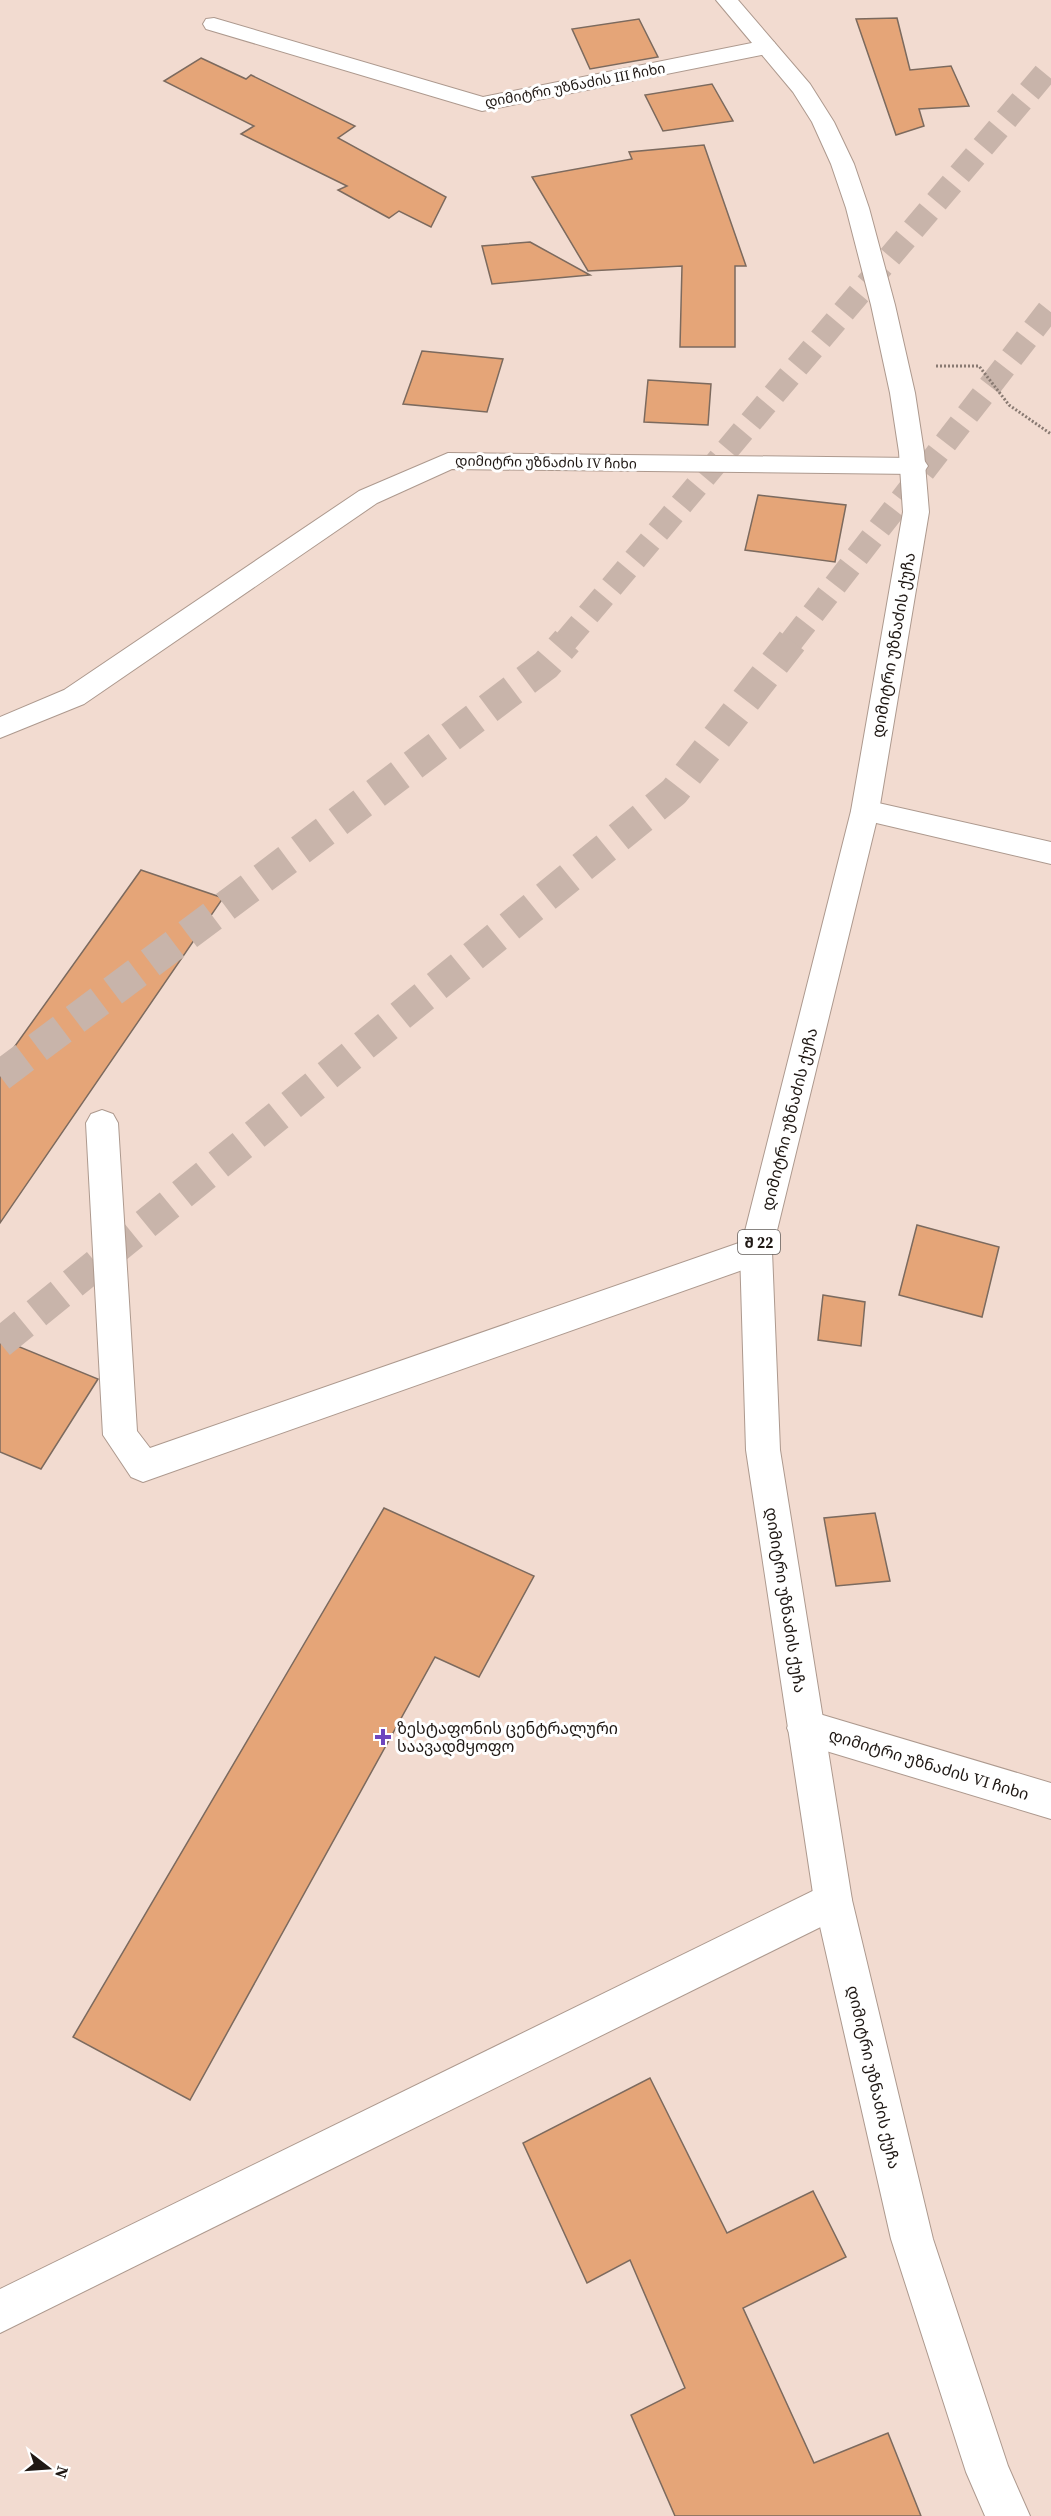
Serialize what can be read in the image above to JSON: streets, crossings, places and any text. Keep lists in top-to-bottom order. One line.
{"streets":{"main road":["დიმიტრი უზნაძის III ჩიხი","დიმიტრი უზნაძის IV ჩიხი","დიმიტრი უზნაძის ქუჩა","შ 22","დიმიტრი უზნაძის VI ჩიხი"]},"crossings":[["დიმიტრი უზნაძის III ჩიხი","დიმიტრი უზნაძის ქუჩა"],["დიმიტრი უზნაძის IV ჩიხი","დიმიტრი უზნაძის ქუჩა"],["დიმიტრი უზნაძის ქუჩა","დიმიტრი უზნაძის VI ჩიხი"]],"places":{"health":["ზესტაფონის ცენტრალური საავადმყოფო"]},"north":"right"}
